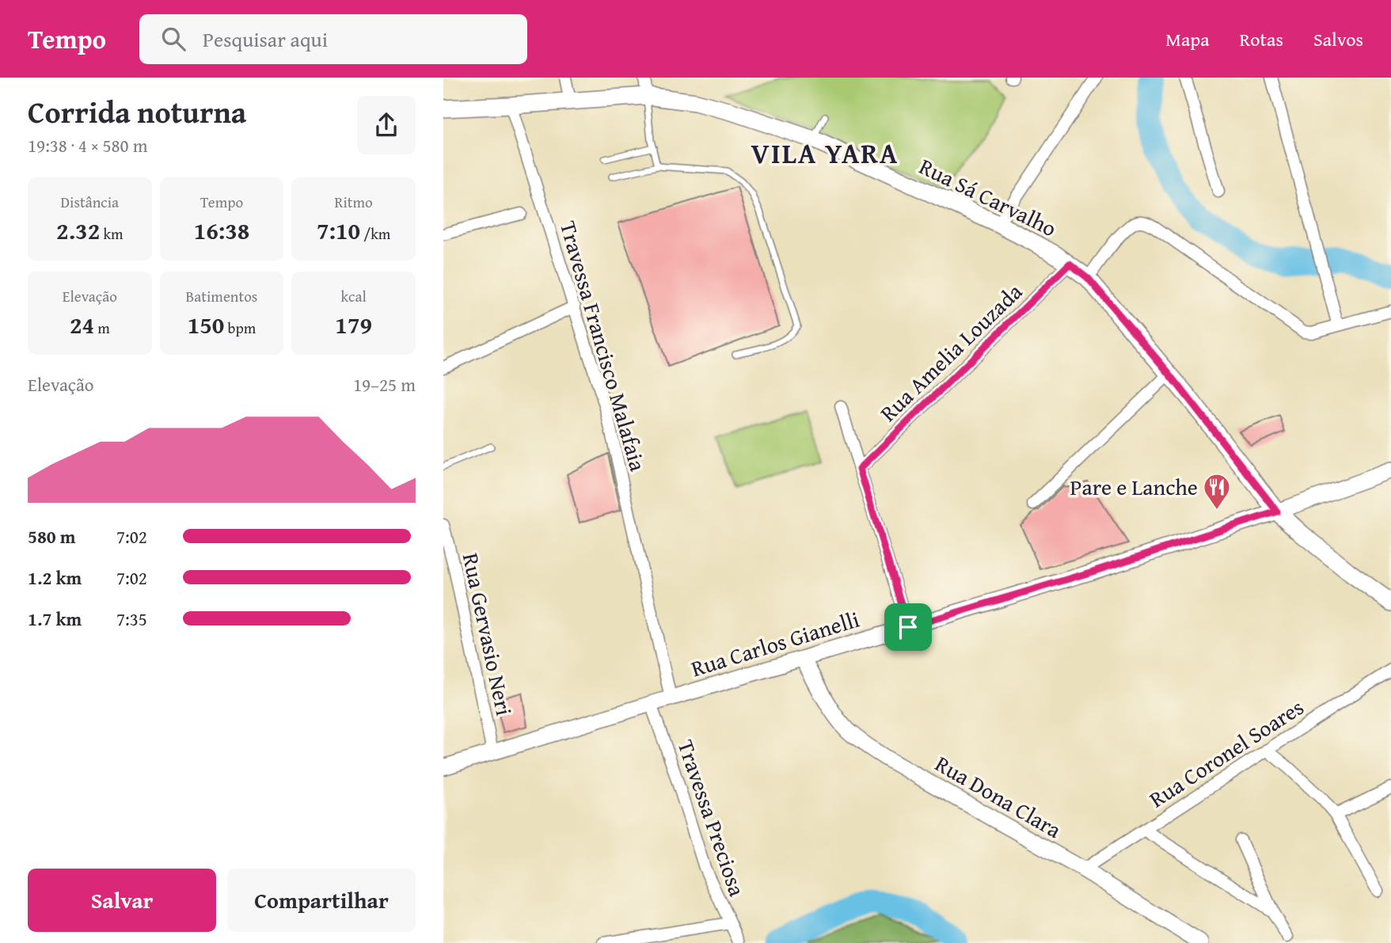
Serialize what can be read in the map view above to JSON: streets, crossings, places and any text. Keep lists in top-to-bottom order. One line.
{"streets":{"main road":["Rua Sá Carvalho"],"street":["Travessa Francisco Malafaia","Rua Amelia Louzada","Rua Gervasio Neri","Rua Carlos Gianelli","Rua Coronel Soares","Rua Dona Clara","Travessa Preciosa"]},"crossings":[["Rua Sá Carvalho","Travessa Francisco Malafaia"],["Rua Sá Carvalho","Rua Amelia Louzada"],["Rua Sá Carvalho","Rua Carlos Gianelli"],["Travessa Francisco Malafaia","Rua Carlos Gianelli"],["Rua Gervasio Neri","Rua Carlos Gianelli"],["Rua Carlos Gianelli","Rua Dona Clara"],["Rua Carlos Gianelli","Travessa Preciosa"],["Rua Coronel Soares","Rua Dona Clara"]],"districts":["VILA YARA"],"places":{"restaurant":["Pare e Lanche"]},"page":{"header":"Tempo","search":"Pesquisar aqui","nav":["Mapa","Rotas","Salvos"],"heading":["Corrida noturna","19:38 · 4 × 580 m"],"stats":[["Distância","2.32 km"],["Tempo","16:38"],["Ritmo","7:10 /km"],["Elevação","24 m"],["Batimentos","150 bpm"],["kcal","179"]],"chart":["Elevação","19–25 m"],"list":[{"name":"580 m","note":"7:02"},{"name":"1.2 km","note":"7:02"},{"name":"1.7 km","note":"7:35"}],"buttons":["Salvar","Compartilhar"]}}
